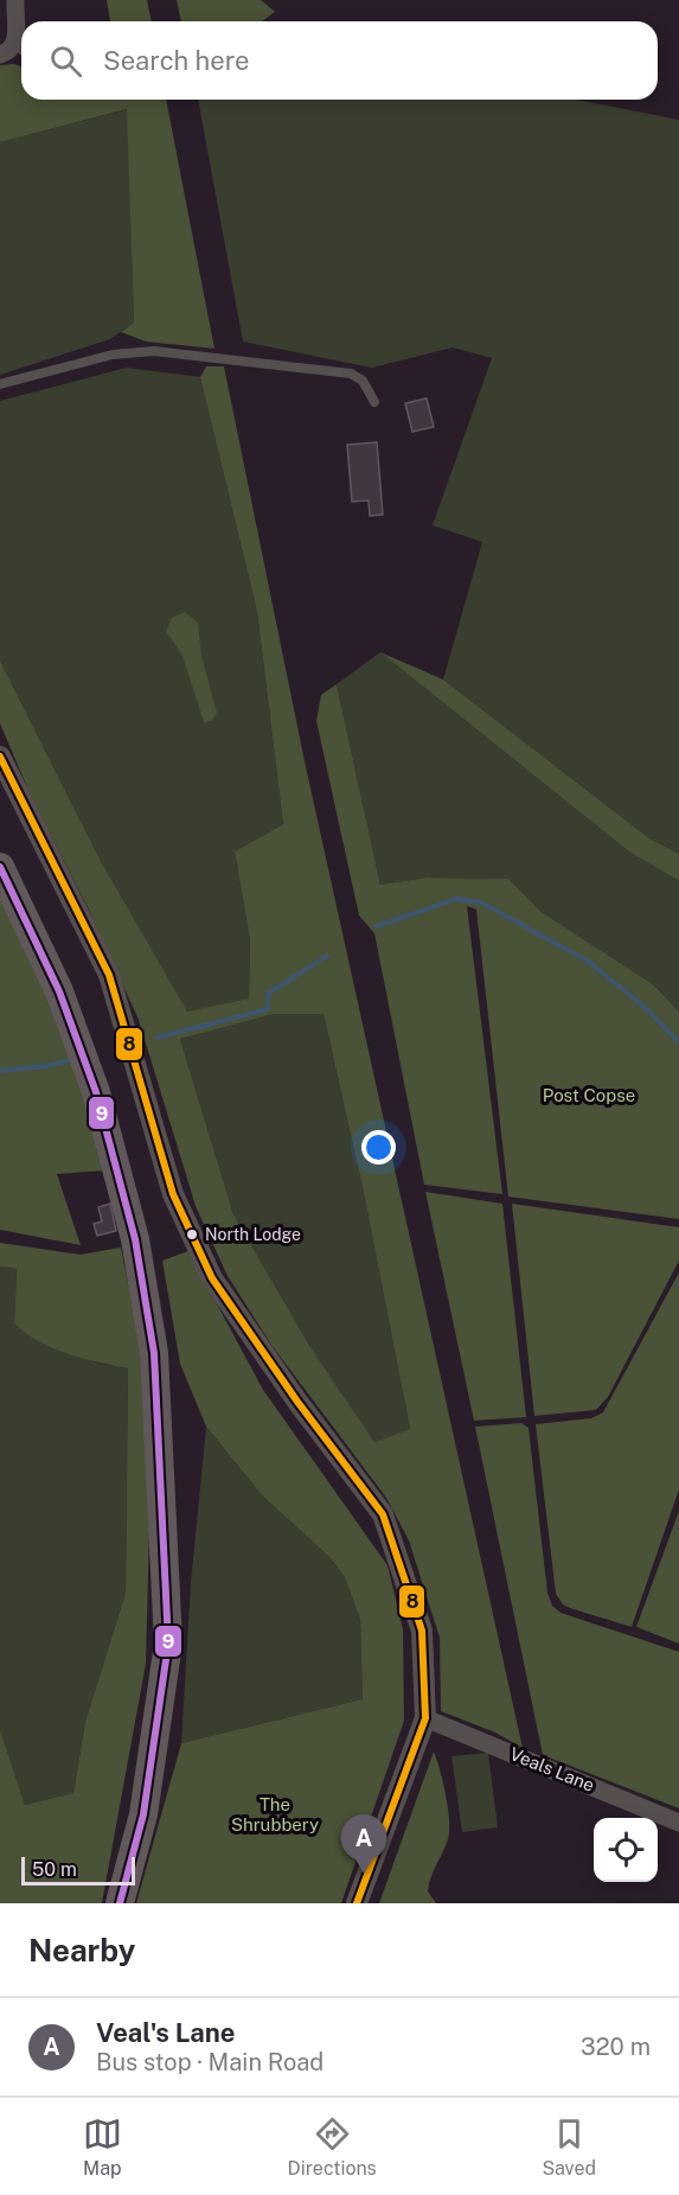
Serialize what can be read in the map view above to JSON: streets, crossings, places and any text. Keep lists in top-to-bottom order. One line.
{"streets":{"street":["Veals Lane"]},"parks":["Post Copse","The Shrubbery"],"places":["North Lodge"],"lines":["transit line 8","transit line 9"],"scale_bar":"50 m","page":{"search":"Search here","pins":"A","scale":"50 m","heading":"Nearby","list":[{"mark":"A","name":"Veal's Lane","note":"Bus stop · Main Road","value":"320 m"}],"nav":["Map","Directions","Saved"]}}
